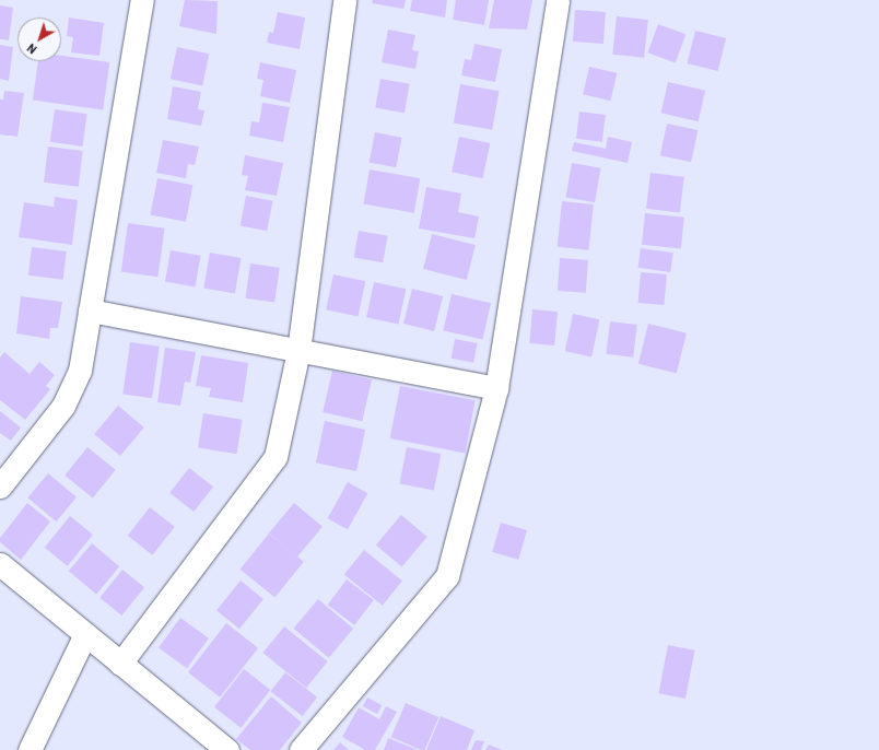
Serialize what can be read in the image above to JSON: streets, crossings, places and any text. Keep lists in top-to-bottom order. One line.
{"north":"bottom left"}
